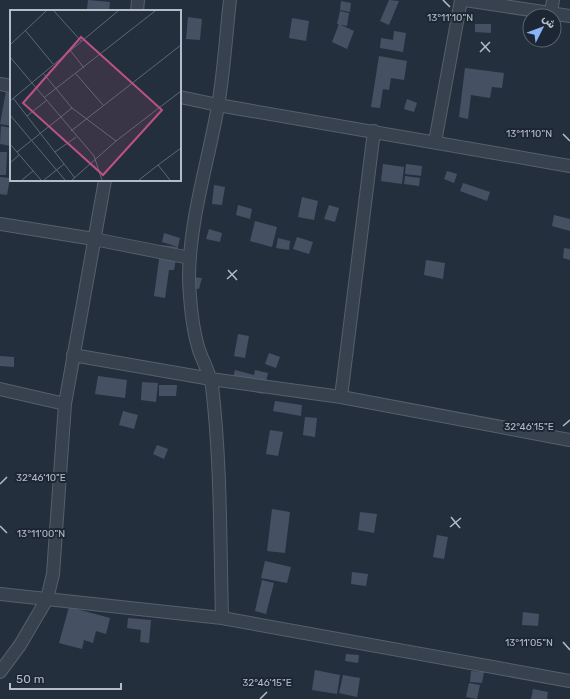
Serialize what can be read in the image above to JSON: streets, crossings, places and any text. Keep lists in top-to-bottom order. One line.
{"scale_bar":"50 m","north":"top right","coordinates":["13°11'10\"N","32°46'15\"E","32°46'10\"E","13°11'00\"N","13°11'05\"N"]}
